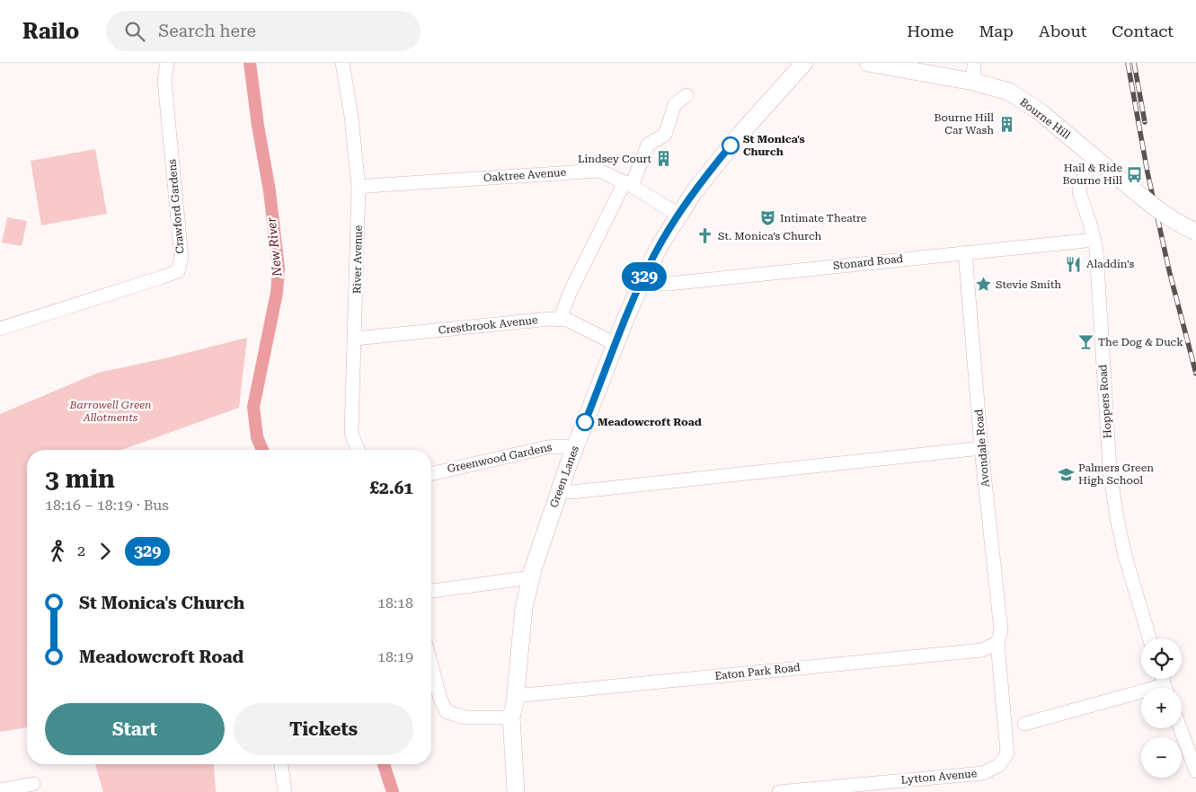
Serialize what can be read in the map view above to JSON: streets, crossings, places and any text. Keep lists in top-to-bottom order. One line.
{"streets":{"main road":["Bourne Hill","Green Lanes"],"street":["Oaktree Avenue","Crawford Gardens","River Avenue","Stonard Road","Crestbrook Avenue","Hoppers Road","Avondale Road","Greenwood Gardens","Eaton Park Road","Lytton Avenue"]},"crossings":[["Bourne Hill","Hoppers Road"],["Oaktree Avenue","River Avenue"],["Oaktree Avenue","Green Lanes"],["River Avenue","Crestbrook Avenue"],["Stonard Road","Hoppers Road"],["Stonard Road","Avondale Road"],["Stonard Road","Green Lanes"],["Crestbrook Avenue","Green Lanes"],["Avondale Road","Eaton Park Road"],["Avondale Road","Lytton Avenue"],["Greenwood Gardens","Green Lanes"],["Green Lanes","Eaton Park Road"],["Eaton Park Road","Lytton Avenue"]],"water":["New River"],"parks":["Barrowell Green Allotments"],"places":{"building":["Bourne Hill Car Wash","Lindsey Court"],"other":["St Monica's Church","Meadowcroft Road"],"bus stop":["Hail & Ride Bourne Hill"],"theatre":["Intimate Theatre"],"church":["St. Monica’s Church"],"restaurant":["Aladdin's"],"place":["Stevie Smith"],"bar":["The Dog & Duck"],"school or university":["Palmers Green High School"]},"lines":["bus line 329"],"page":{"header":"Railo","search":"Search here","nav":["Home","Map","About","Contact"],"on_map":"329","heading":["3 min","18:16 – 18:19 · Bus","£2.61"],"legs":["2","329"],"list":[{"name":"St Monica's Church","value":"18:18"},{"name":"Meadowcroft Road","value":"18:19"}],"map_buttons":["+","−"],"buttons":["Start","Tickets"]}}
